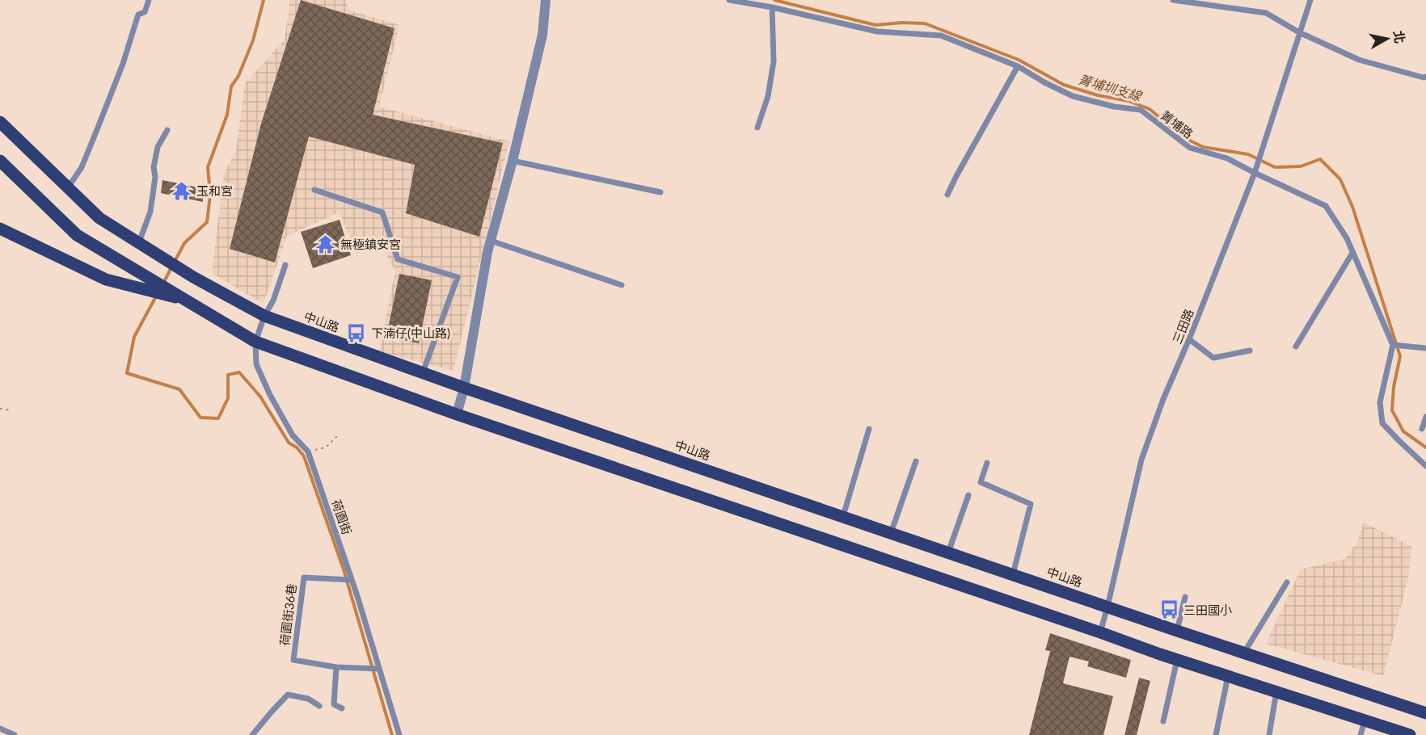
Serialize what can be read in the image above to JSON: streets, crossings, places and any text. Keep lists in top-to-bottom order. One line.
{"streets":{"main road":["中山路"],"lane":["菁埔路","三田路","荷園街","荷園街36巷"]},"crossings":[["菁埔路","三田路"],["中山路","三田路"],["中山路","荷園街"],["荷園街","荷園街36巷"]],"water":["菁埔圳支線"],"places":{"temple":["玉和宮","無極鎮安宮"],"bus stop":["下湳仔(中山路)","三田國小"]},"north":"right"}
